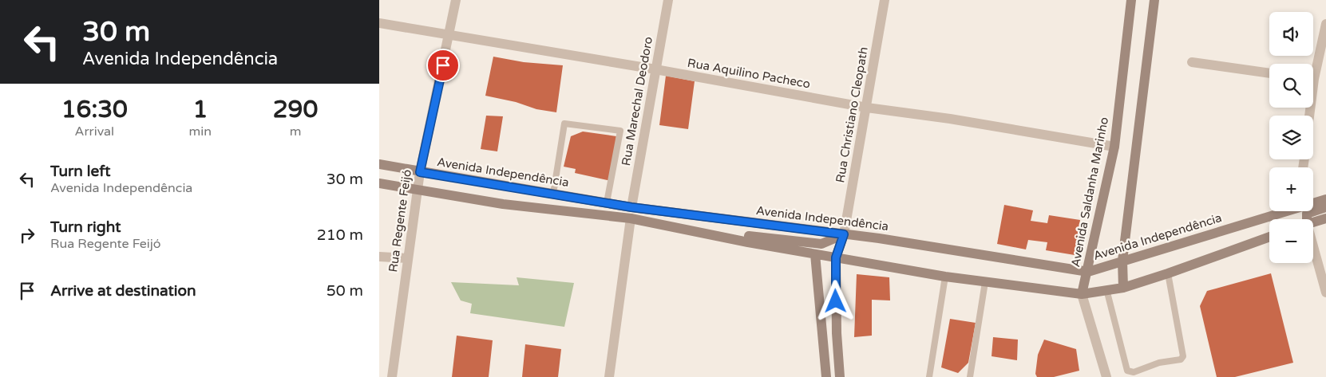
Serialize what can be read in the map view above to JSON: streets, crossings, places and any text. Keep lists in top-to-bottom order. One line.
{"streets":{"main road":["Avenida Independência","Avenida Saldanha Marinho"],"street":["Rua Aquilino Pacheco","Rua Marechal Deodoro","Rua Christiano Cleopath","Rua Regente Feijó"]},"crossings":[["Rua Aquilino Pacheco","Rua Marechal Deodoro"],["Rua Aquilino Pacheco","Rua Christiano Cleopath"],["Rua Aquilino Pacheco","Avenida Saldanha Marinho"],["Rua Aquilino Pacheco","Rua Regente Feijó"],["Rua Marechal Deodoro","Avenida Independência"],["Rua Christiano Cleopath","Avenida Independência"],["Avenida Independência","Avenida Saldanha Marinho"],["Avenida Independência","Rua Regente Feijó"]],"page":{"turn":["30 m","Avenida Independência"],"map_buttons":["+","−"],"eta":["16:30","Arrival","1","min","290","m"],"list":[{"name":"Turn left","note":"Avenida Independência","value":"30 m"},{"name":"Turn right","note":"Rua Regente Feijó","value":"210 m"},{"name":"Arrive at destination","value":"50 m"}]}}
